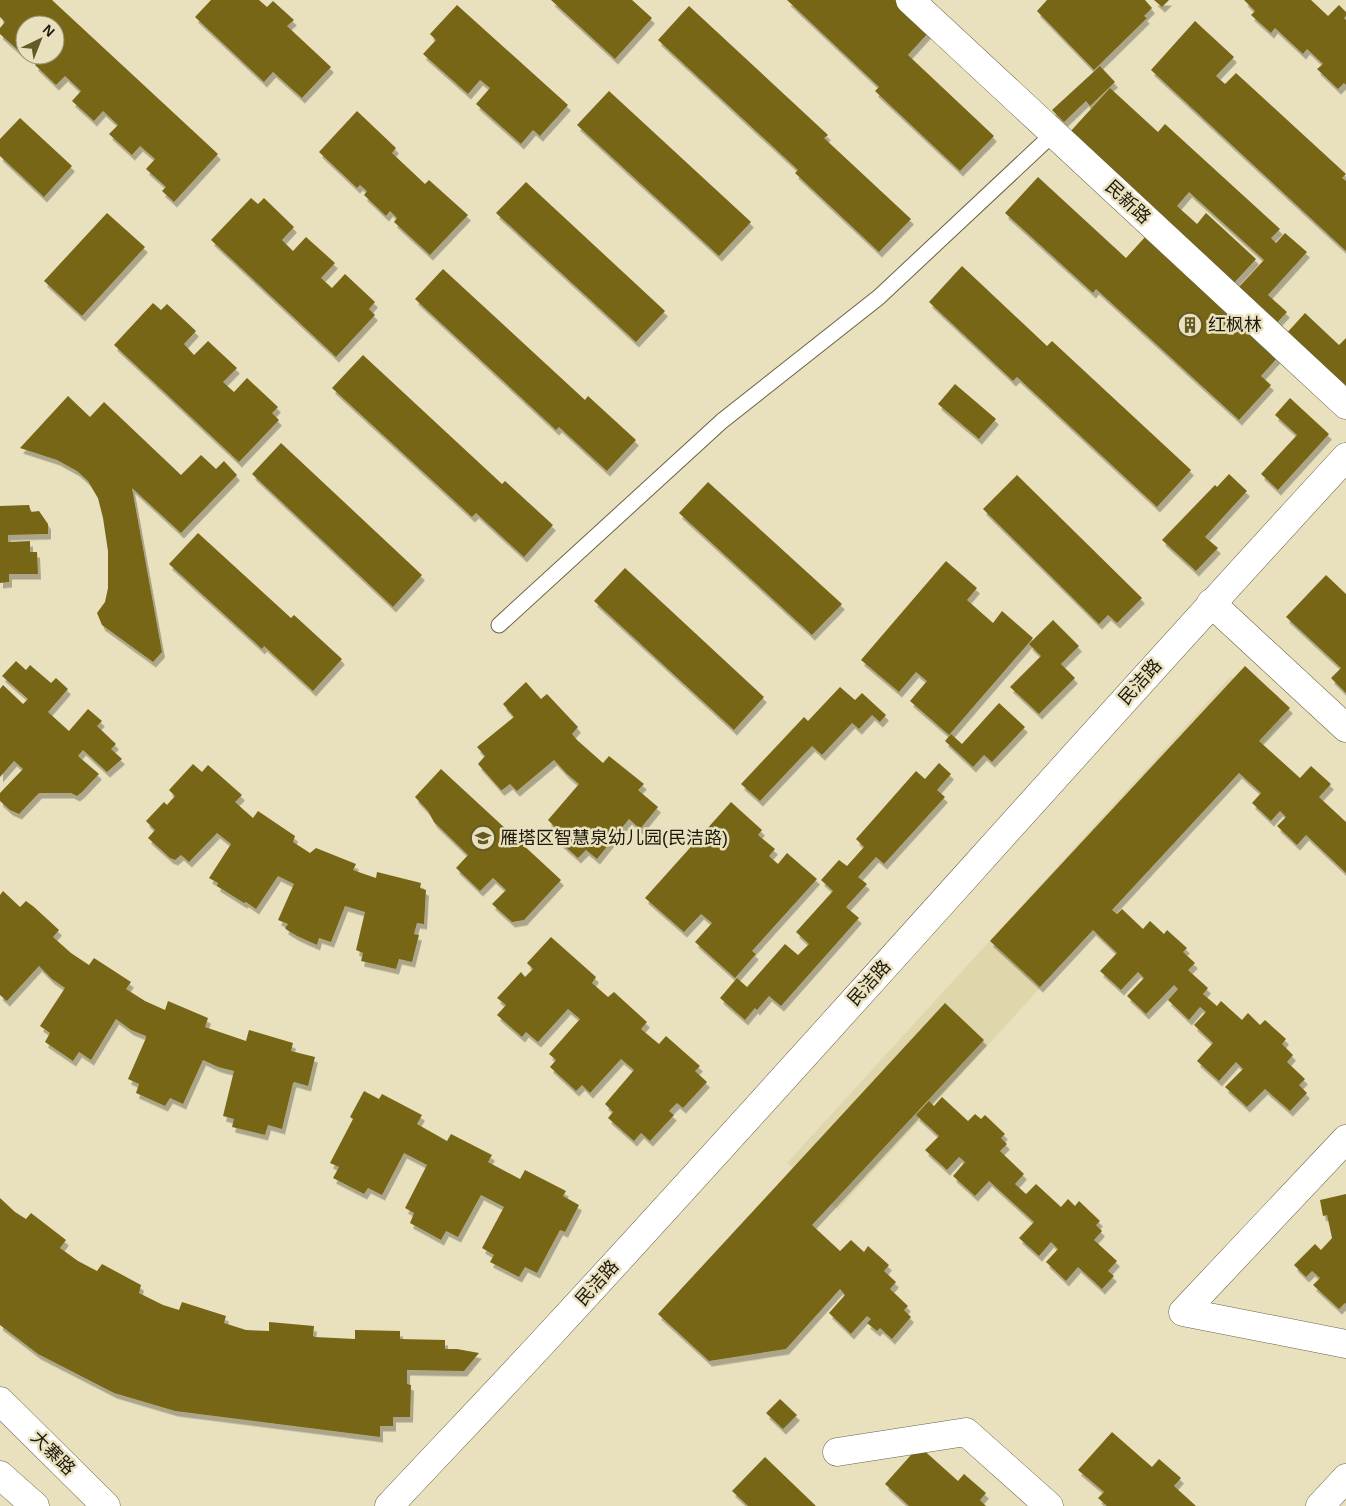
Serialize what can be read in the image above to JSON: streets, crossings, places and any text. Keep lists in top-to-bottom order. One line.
{"streets":{"street":["民新路","民洁路","大寨路"]},"places":{"building":["红枫林"],"school or university":["雁塔区智慧泉幼儿园(民洁路)"]},"north":"top right"}
